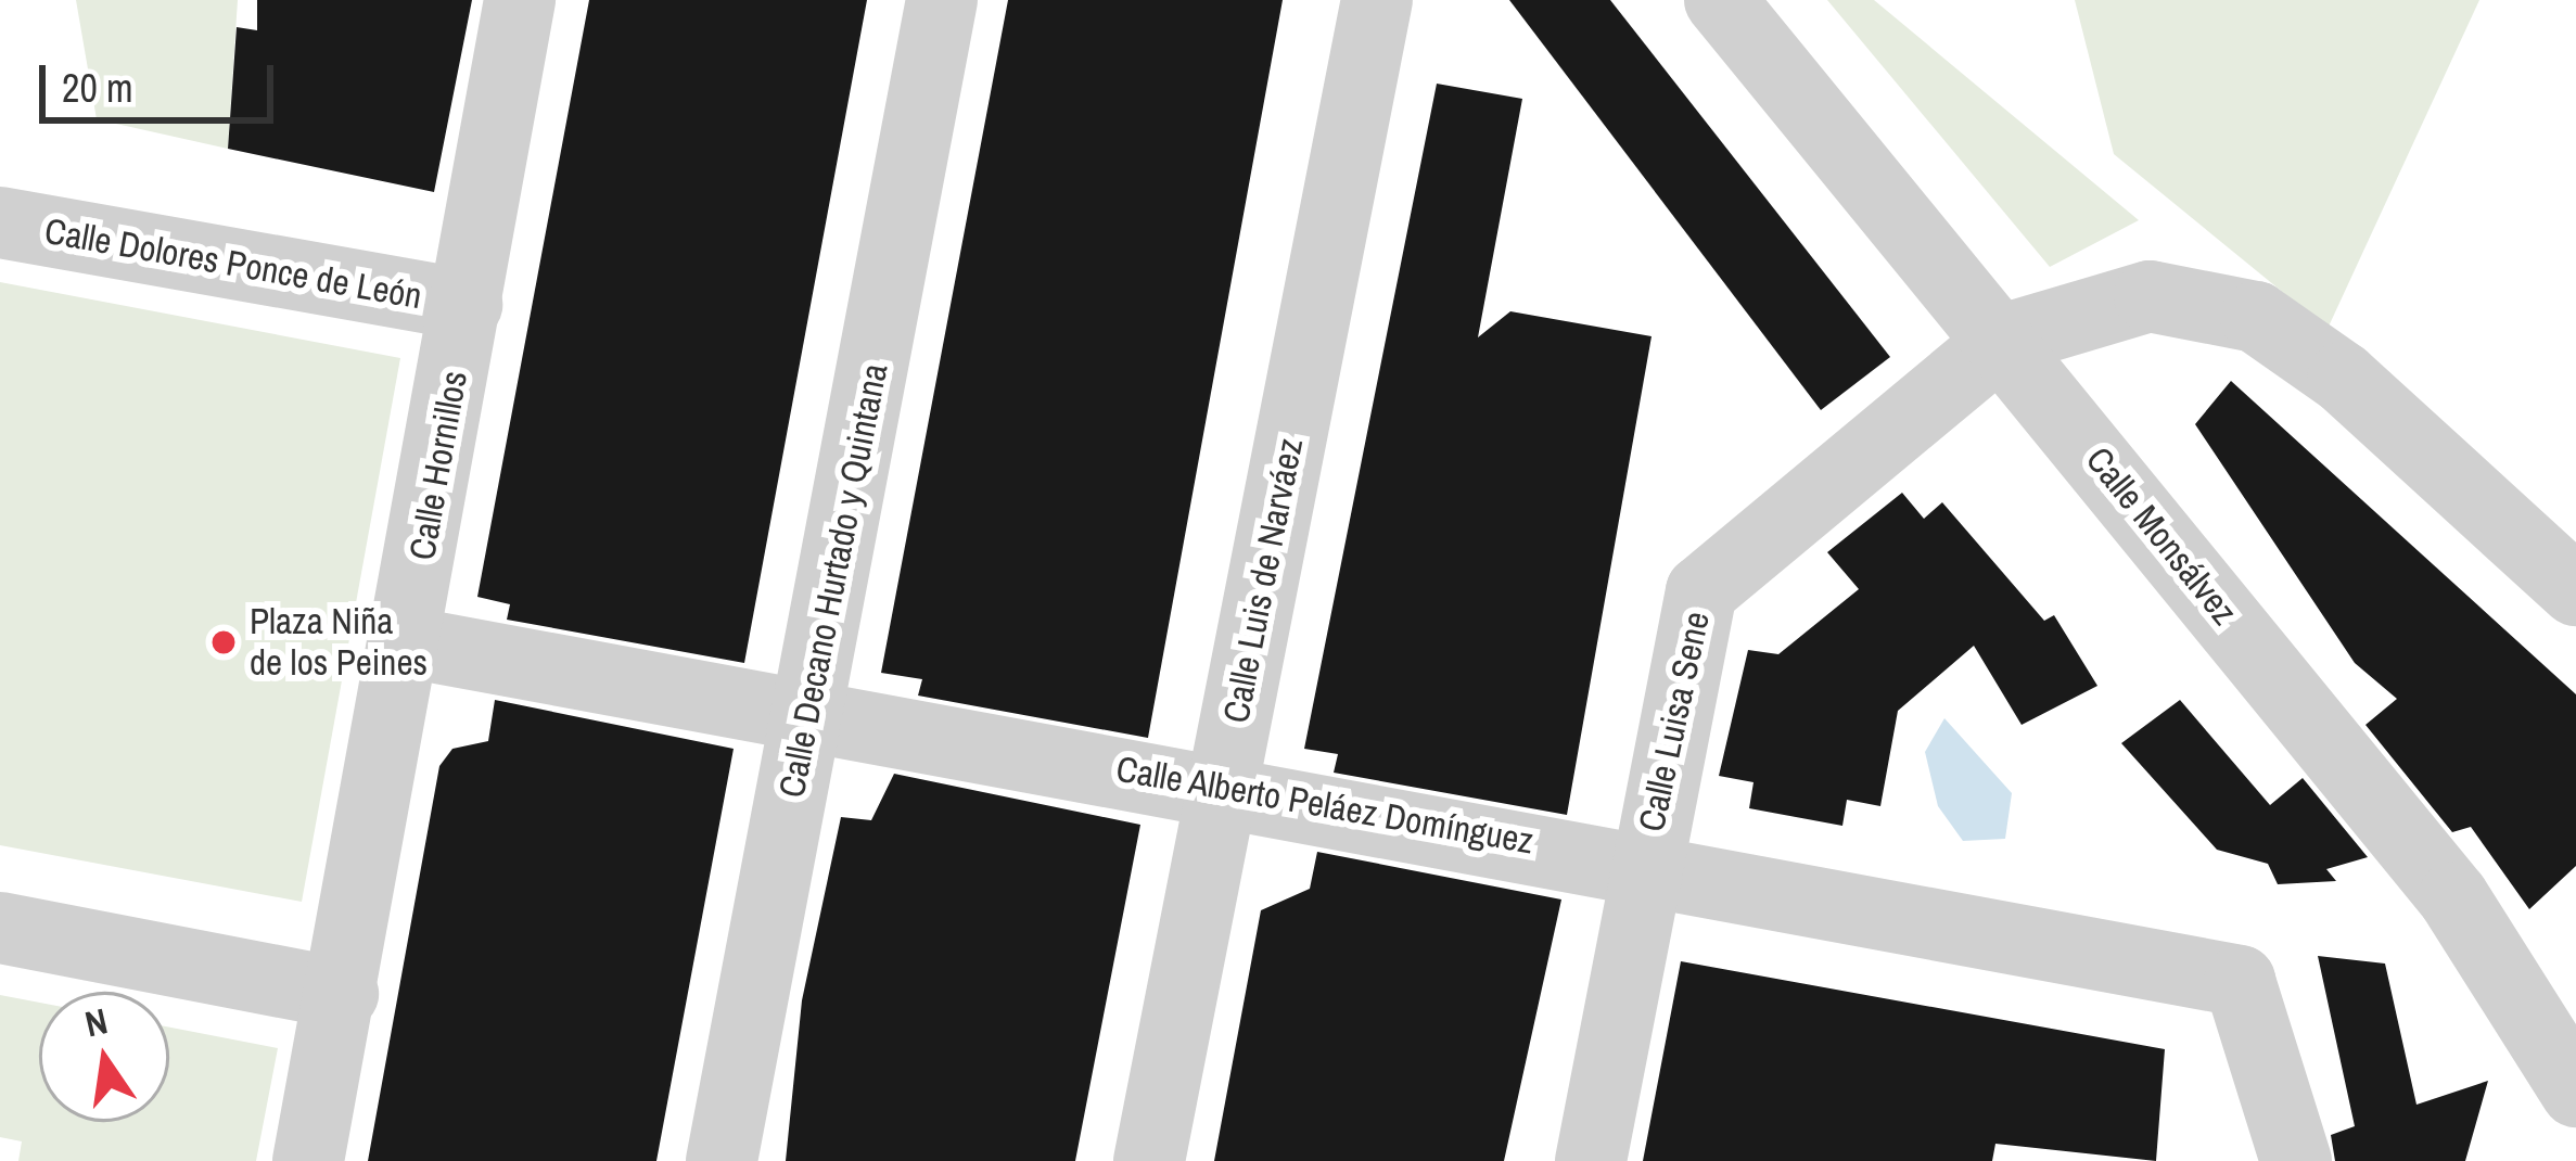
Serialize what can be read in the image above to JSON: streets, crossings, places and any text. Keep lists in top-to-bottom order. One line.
{"streets":{"street":["Calle Dolores Ponce de León","Calle Hornillos","Calle Monsálvez","Calle Decano Hurtado y Quintana","Calle Luis de Narváez","Calle Luisa Sene","Calle Alberto Peláez Domínguez"]},"crossings":[["Calle Dolores Ponce de León","Calle Hornillos"],["Calle Hornillos","Calle Alberto Peláez Domínguez"],["Calle Monsálvez","Calle Luisa Sene"],["Calle Decano Hurtado y Quintana","Calle Alberto Peláez Domínguez"],["Calle Luis de Narváez","Calle Alberto Peláez Domínguez"],["Calle Luisa Sene","Calle Alberto Peláez Domínguez"]],"places":["Plaza Niña de los Peines"],"scale_bar":"20 m","north":"top"}
